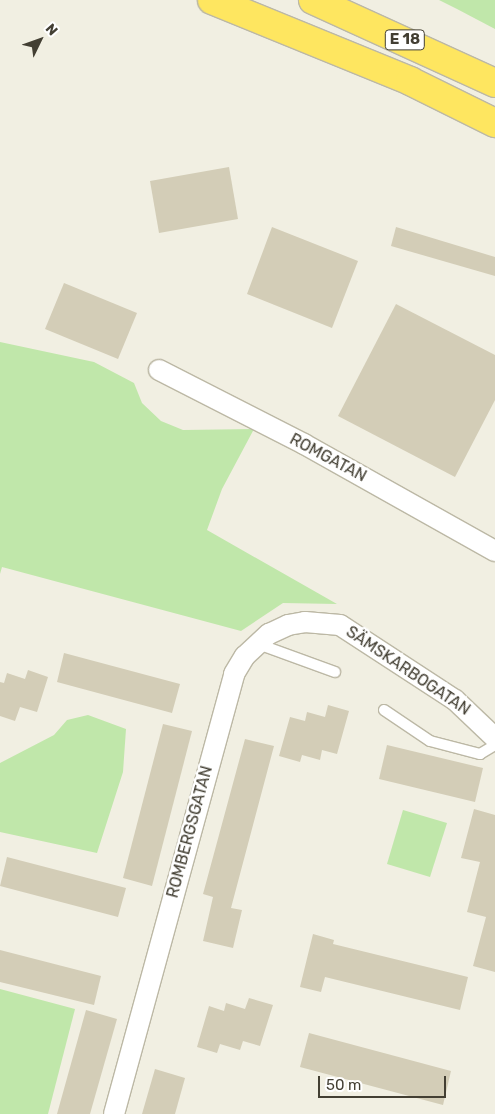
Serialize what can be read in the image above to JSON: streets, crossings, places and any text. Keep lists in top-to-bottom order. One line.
{"streets":{"highway":["E 18"],"street":["ROMGATAN","SÄMSKARBOGATAN","ROMBERGSGATAN"]},"crossings":[["SÄMSKARBOGATAN","ROMBERGSGATAN"]],"scale_bar":"50 m","north":"top right"}
